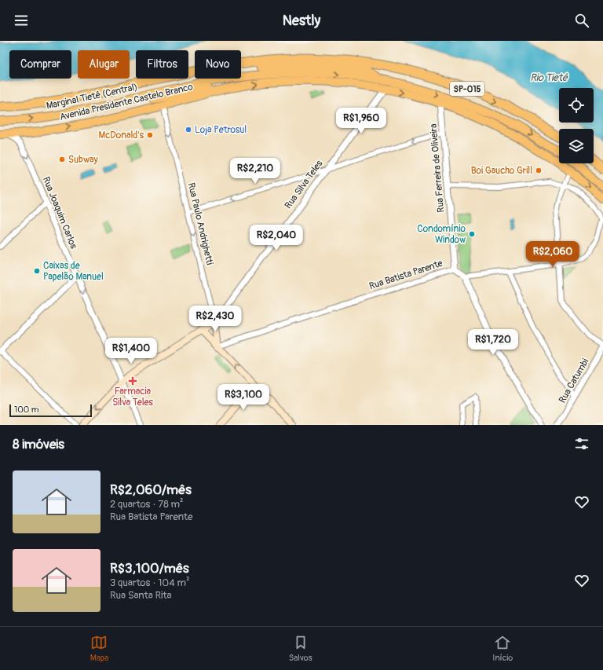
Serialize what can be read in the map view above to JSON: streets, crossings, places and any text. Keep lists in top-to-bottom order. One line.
{"streets":{"highway":["SP-015","Marginal Tietê (Central)","Avenida Presidente Castelo Branco"],"main road":["Rua Silva Teles","Rua Paulo Andrighetti"],"street":["Rua Ferreira de Oliveira","Rua Joaquim Carlos","Rua Batista Parente","Rua Catumbi"]},"crossings":[["Avenida Presidente Castelo Branco","Rua Ferreira de Oliveira"],["Avenida Presidente Castelo Branco","Rua Silva Teles"],["Avenida Presidente Castelo Branco","Rua Joaquim Carlos"],["Avenida Presidente Castelo Branco","Rua Paulo Andrighetti"],["Rua Ferreira de Oliveira","Rua Batista Parente"],["Rua Silva Teles","Rua Joaquim Carlos"],["Rua Silva Teles","Rua Paulo Andrighetti"],["Rua Paulo Andrighetti","Rua Batista Parente"]],"one_way":["Rua Joaquim Carlos","Rua Paulo Andrighetti"],"water":["Rio Tietê"],"places":{"other":["Loja Petrosul","McDonald's","Subway","Boi Gaucho Grill","Condomínio Window","Caixas de Papelão Manuel"],"health":["Farmacia Silva Teles"]},"scale_bar":"100 m","page":{"header":"Nestly","chip":["Comprar","Alugar","Filtros","Novo"],"price":["R$1,960","R$2,210","R$2,040","R$2,060","R$2,430","R$1,720","R$1,400","R$3,100"],"scale":"100 m","heading":"8 imóveis","list":[{"name":"R$2,060/mês","note":"2 quartos · 78 m² · Rua Batista Parente"},{"name":"R$3,100/mês","note":"3 quartos · 104 m² · Rua Santa Rita"}],"tabs":["Mapa","Salvos","Início"]}}
